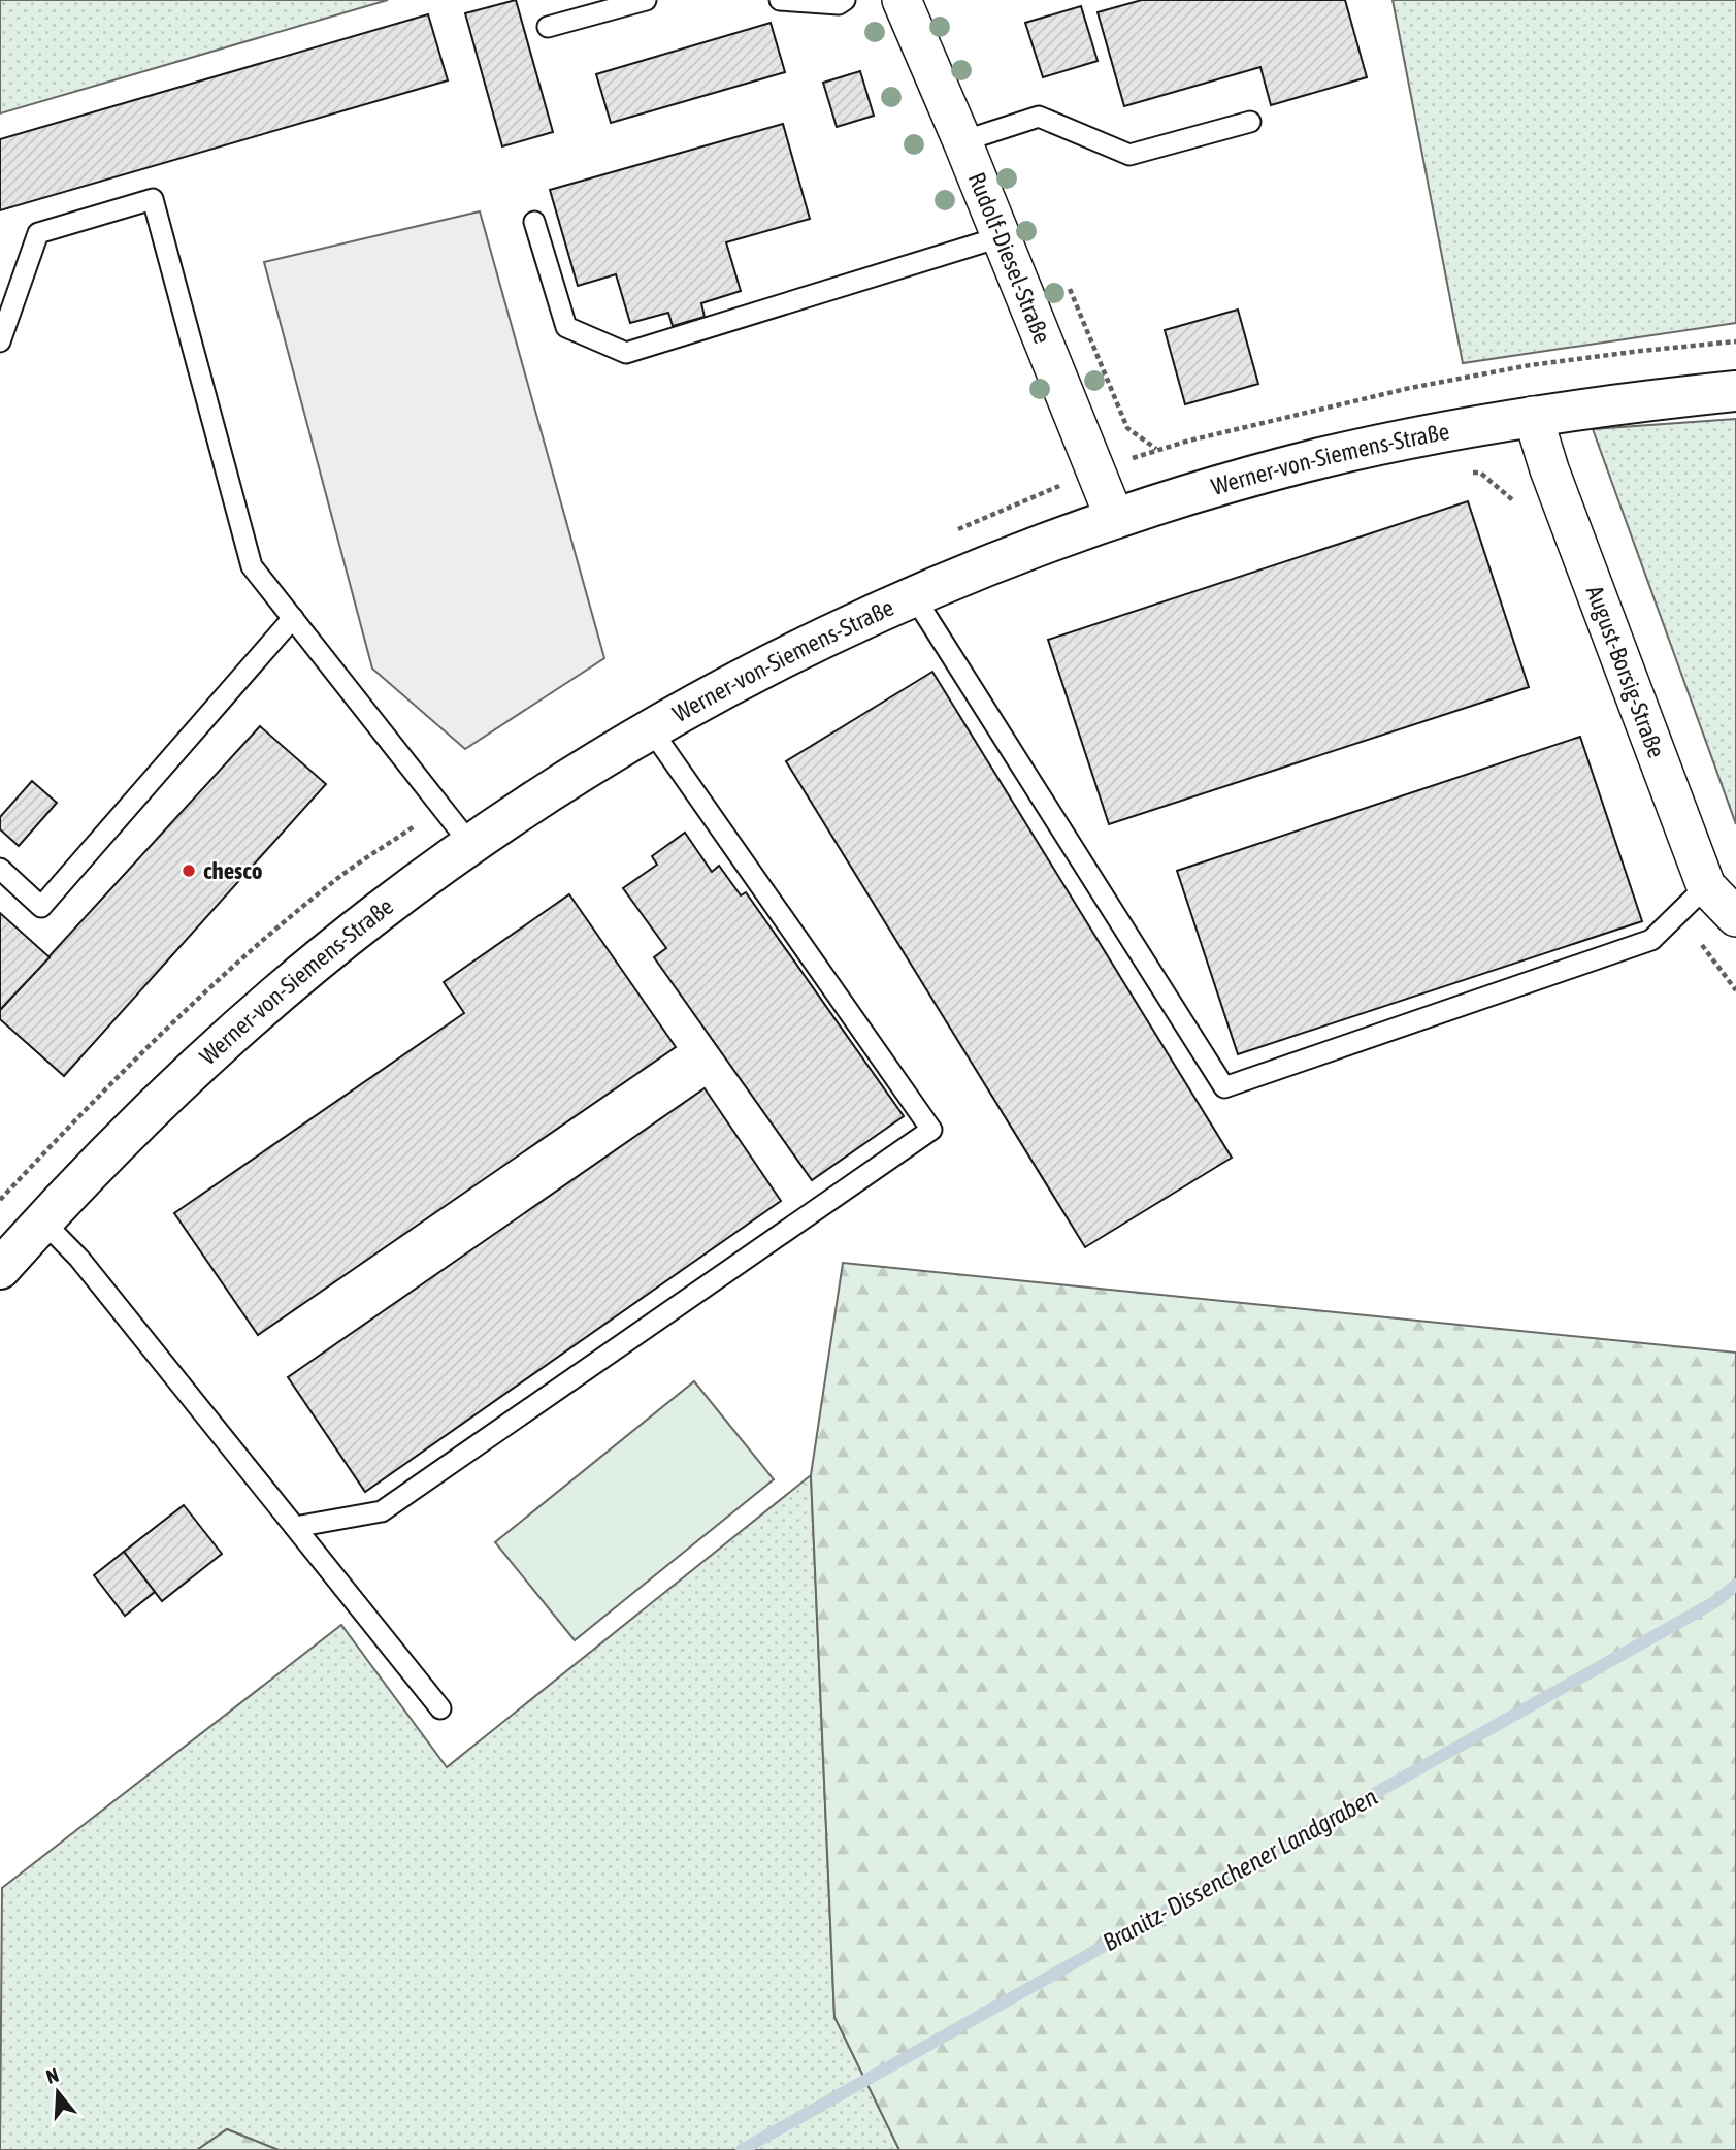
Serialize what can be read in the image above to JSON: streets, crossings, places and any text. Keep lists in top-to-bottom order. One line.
{"streets":{"street":["Rudolf-Diesel-Straße","Werner-von-Siemens-Straße","August-Borsig-Straße"]},"crossings":[["Rudolf-Diesel-Straße","Werner-von-Siemens-Straße"],["Werner-von-Siemens-Straße","August-Borsig-Straße"]],"water":["Branitz- Dissenchener Landgraben"],"places":["chesco"],"north":"top"}
